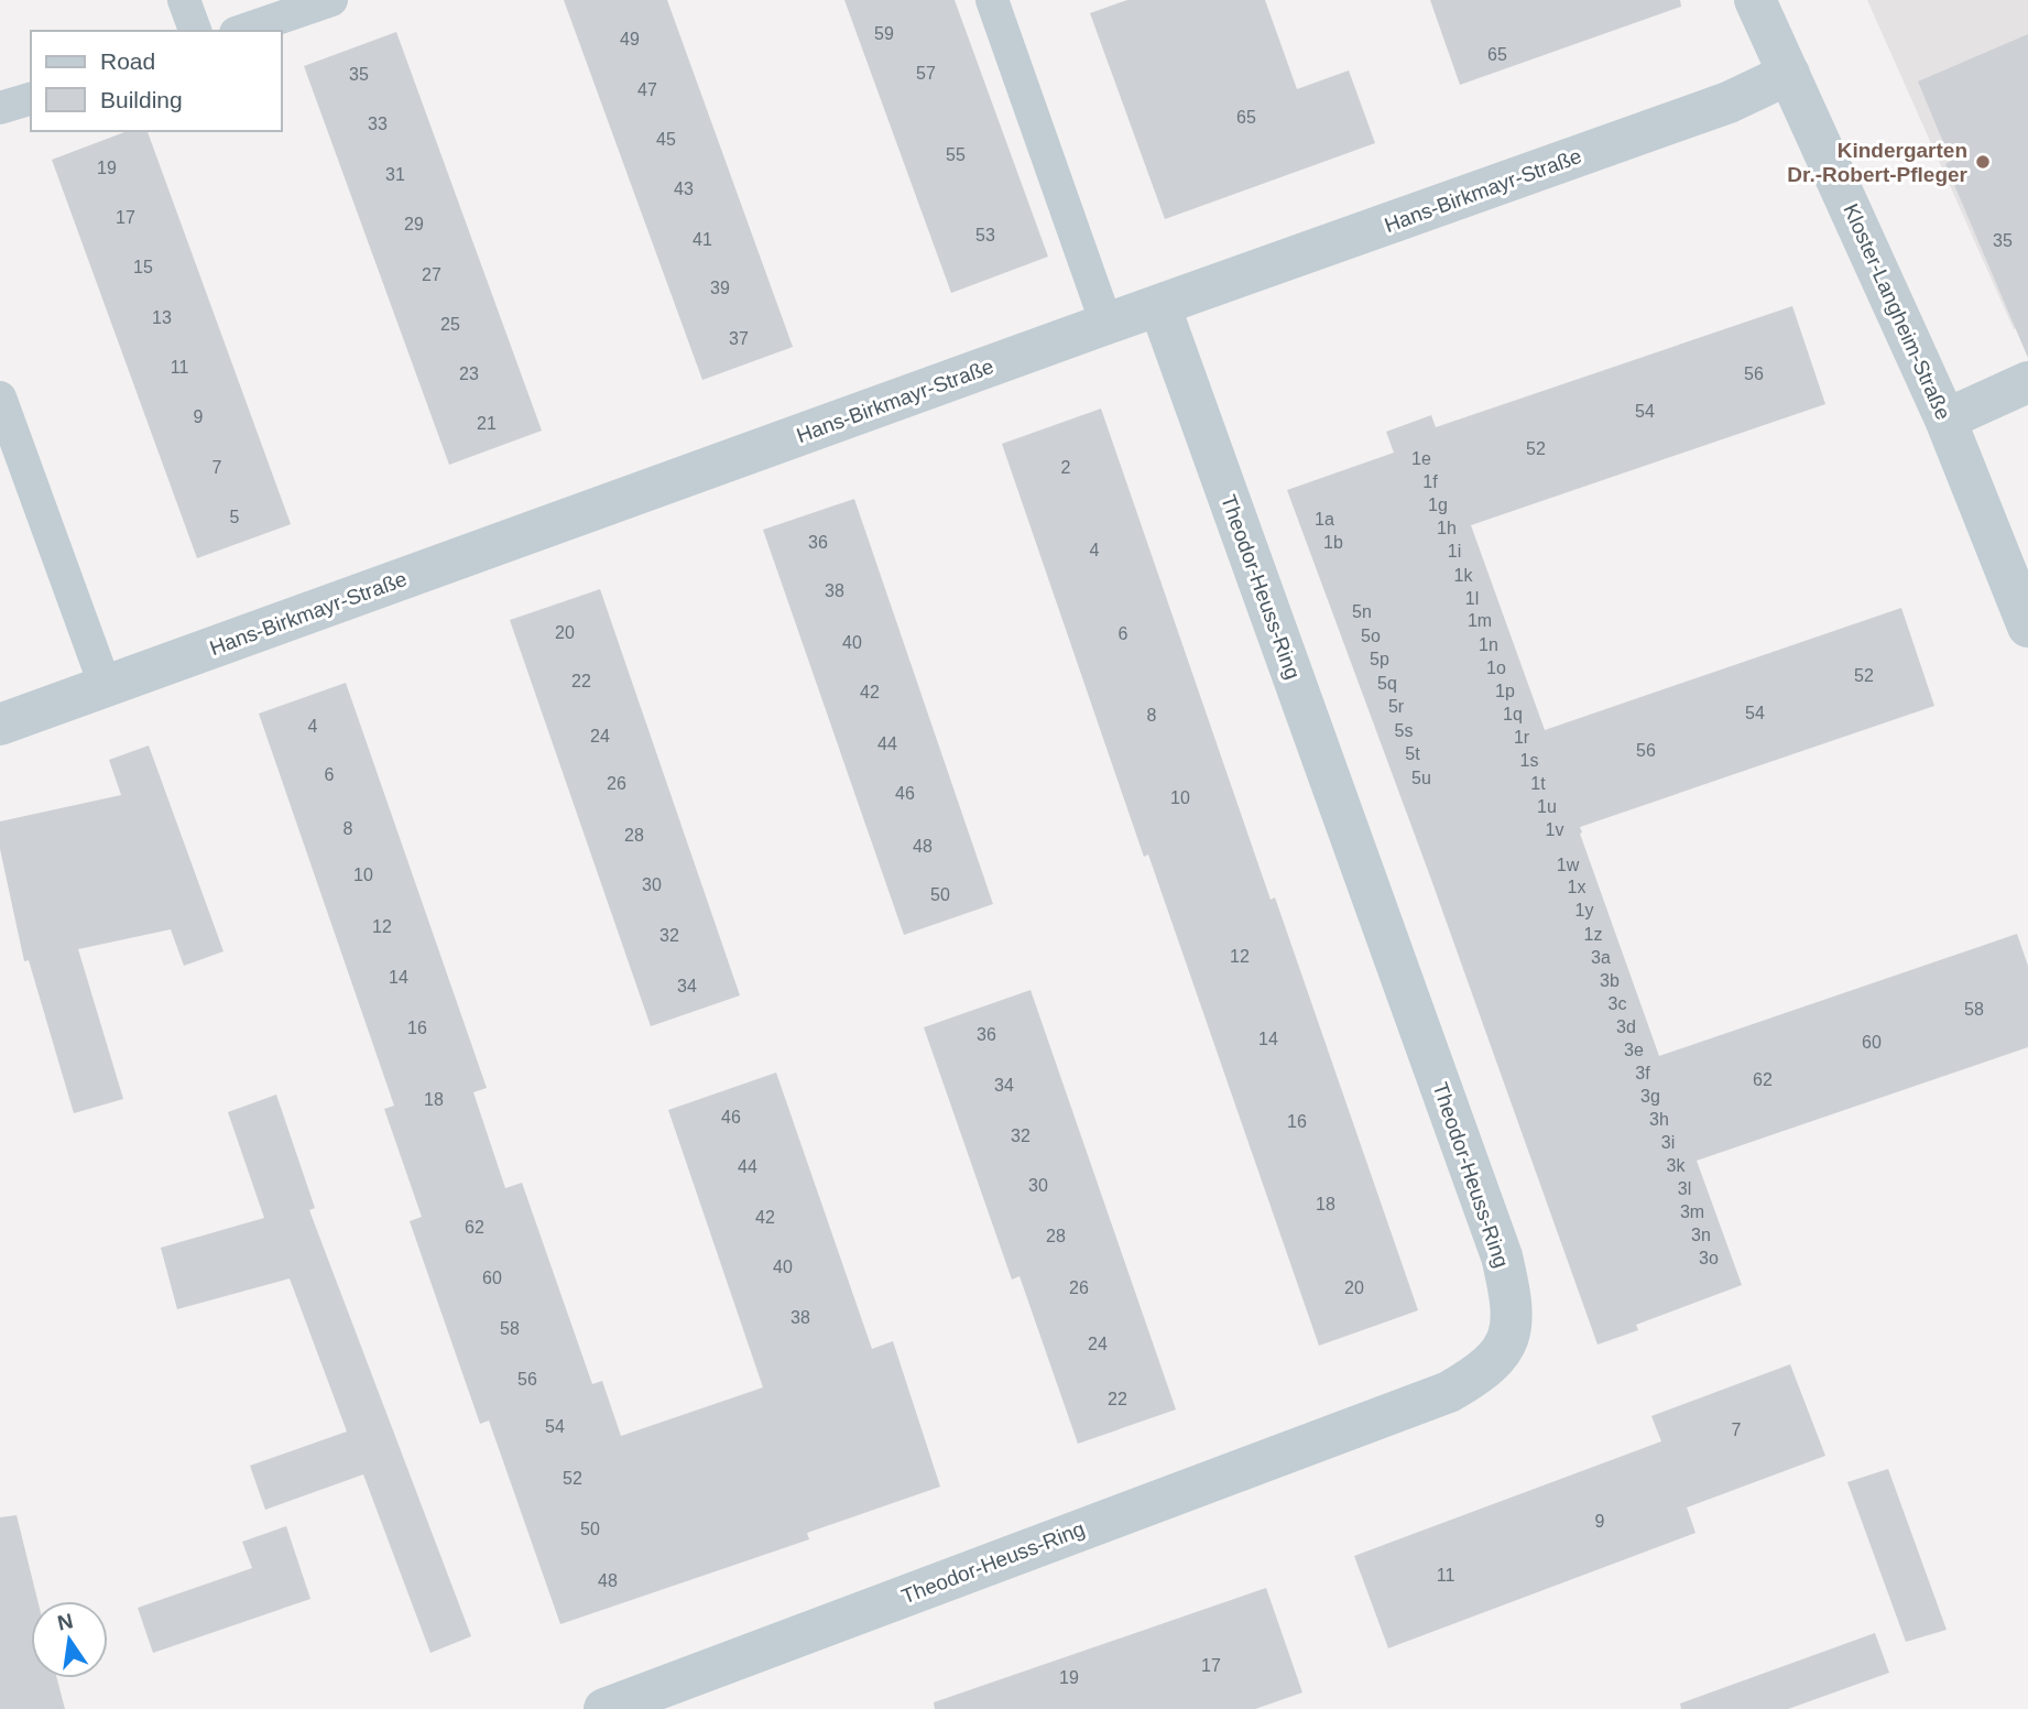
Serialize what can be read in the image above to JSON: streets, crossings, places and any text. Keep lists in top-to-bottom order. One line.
{"streets":{"street":["Hans-Birkmayr-Straße","Kloster-Langheim-Straße","Theodor-Heuss-Ring"]},"crossings":[["Hans-Birkmayr-Straße","Kloster-Langheim-Straße"],["Hans-Birkmayr-Straße","Theodor-Heuss-Ring"]],"places":["Kindergarten Dr.-Robert-Pfleger"],"house_numbers":["59","49","65","57","35","47","65","33","45","55","19","31","43","17","29","53","41","35","15","27","39","13","25","37","11","23","56","54","9","21","52","1e","7","2","1f","1g","5","1a","1h","36","1b","4","1i","1k","38","1l","5n","1m","20","6","5o","40","1n","5p","1o","52","22","5q","1p","42","5r","54","1q","8","4","5s","24","1r","44","56","5t","1s","6","5u","26","1t","46","10","1u","8","1v","28","48","1w","10","30","1x","50","1y","12","1z","32","12","3a","14","3b","34","3c","58","3d","16","36","14","60","3e","3f","62","34","3g","18","46","3h","16","32","3i","3k","44","30","3l","18","3m","42","62","3n","28","3o","40","60","26","20","38","58","24","56","22","54","7","52","9","50","11","48","17","19"],"legend":["Road","Building"],"north":"top"}
